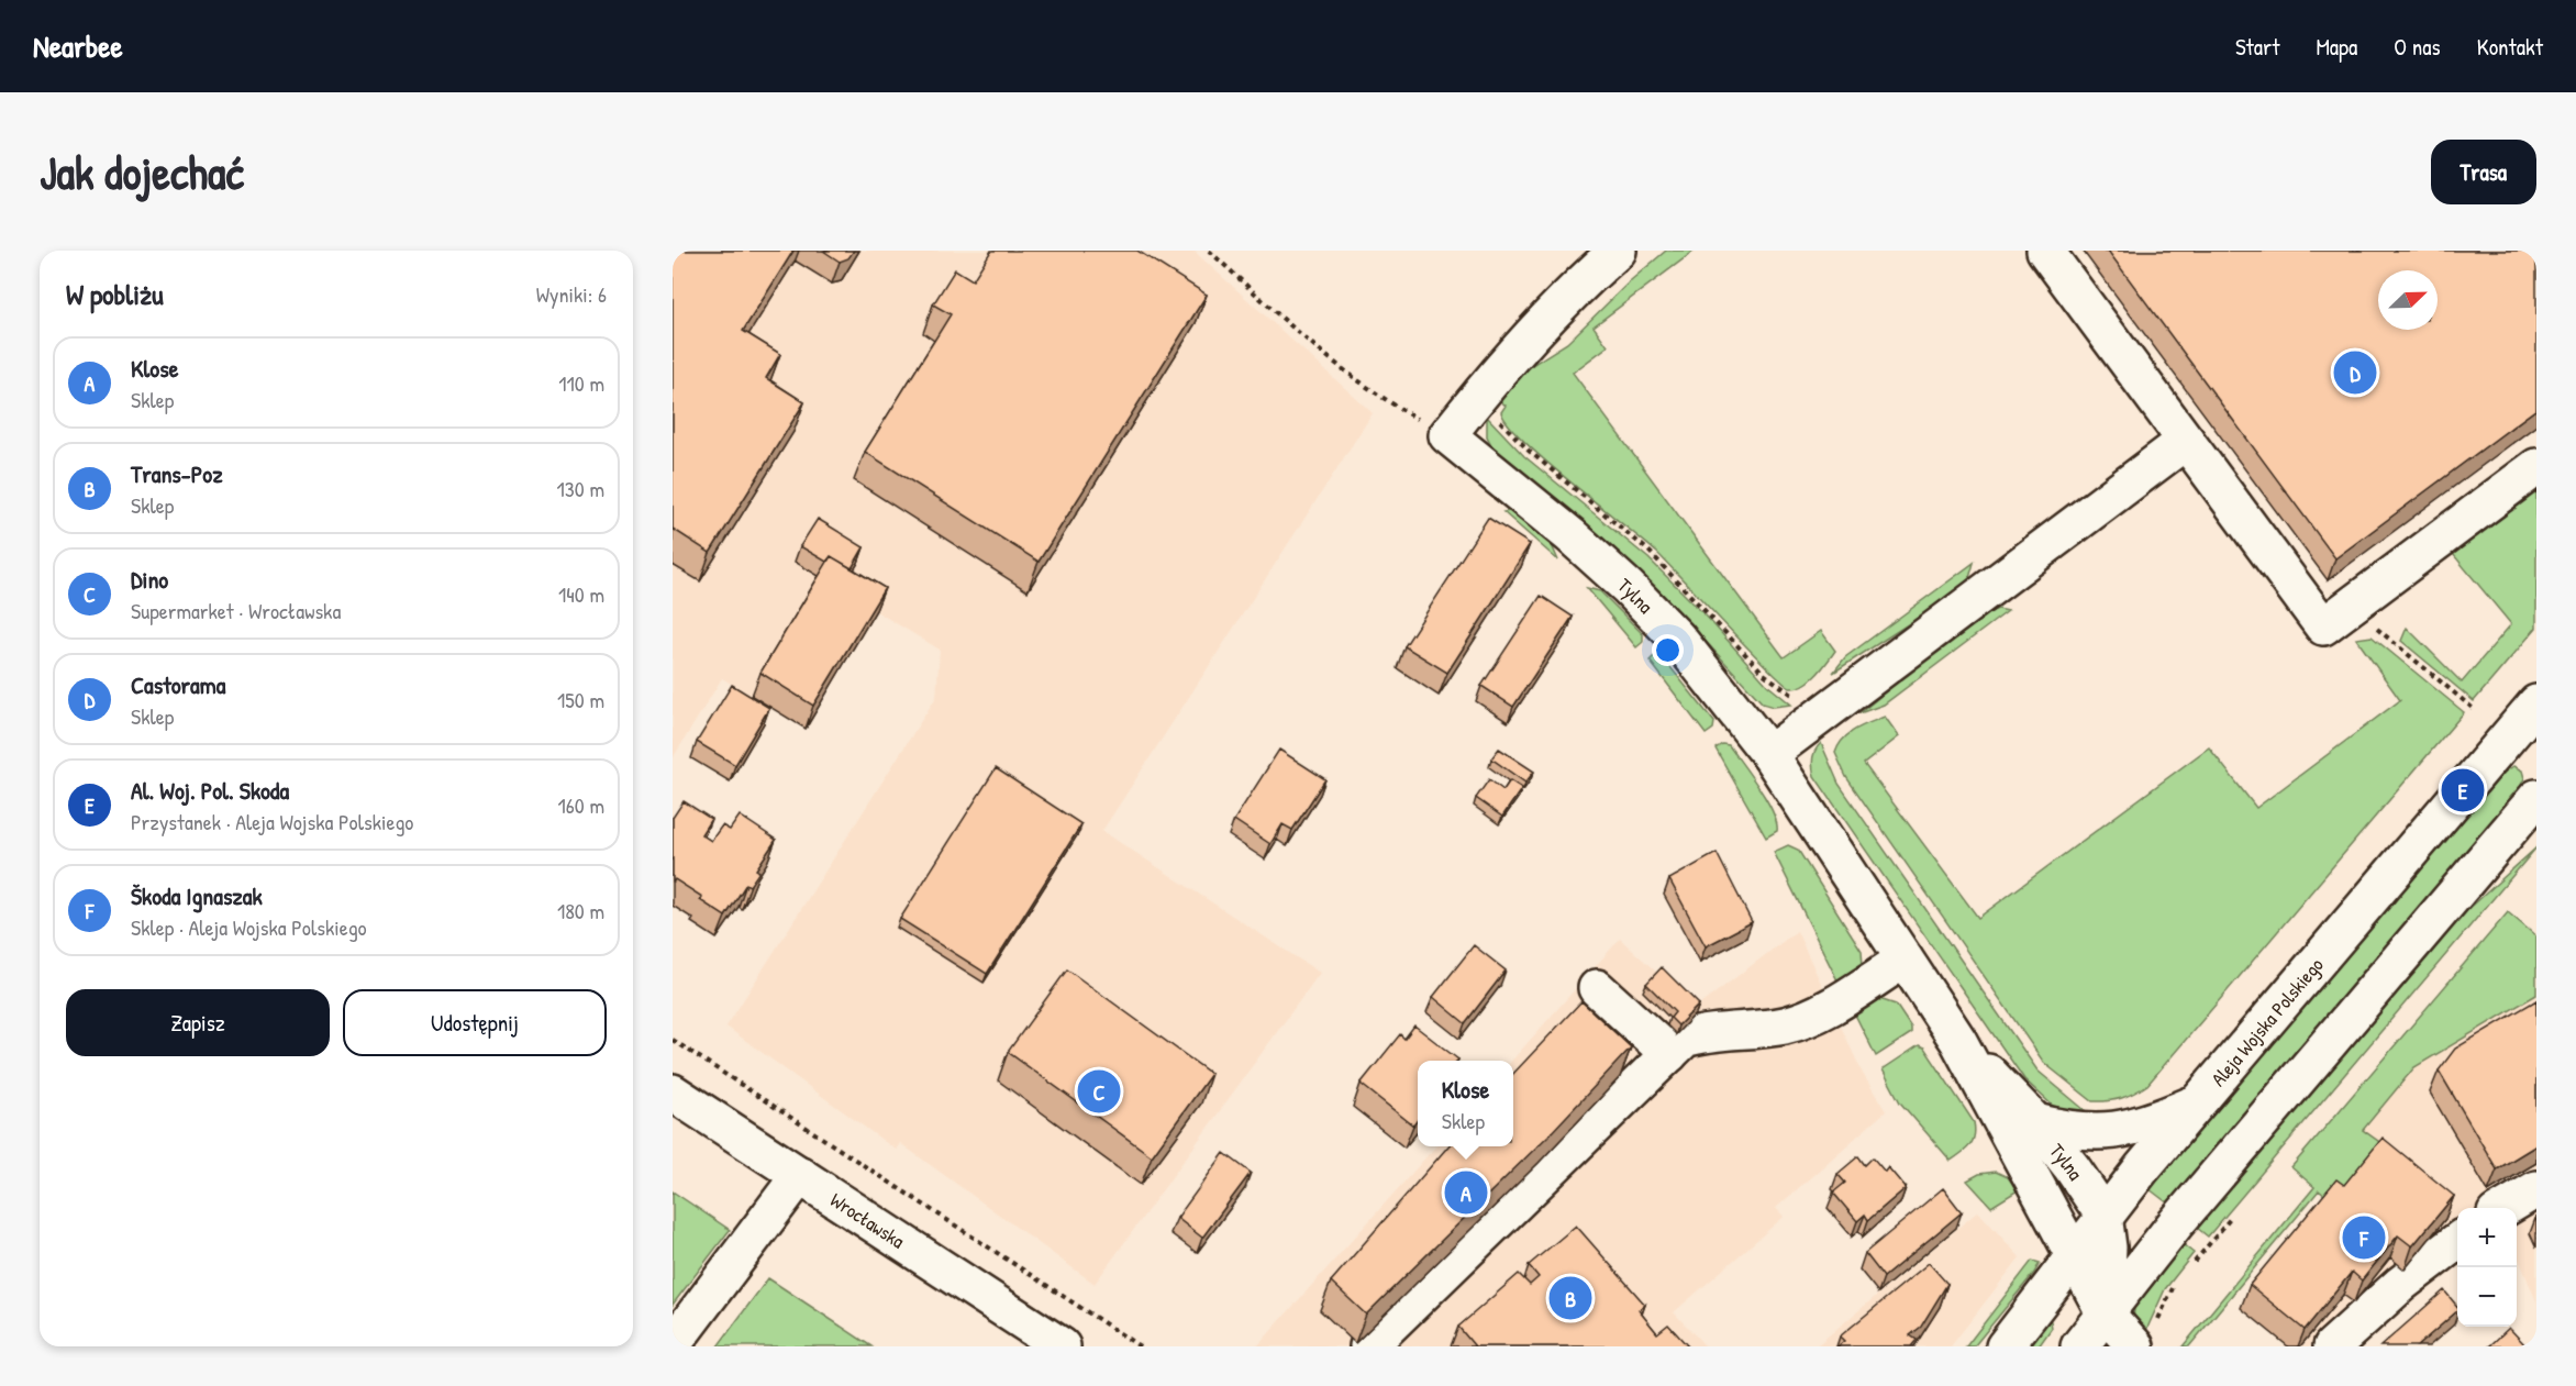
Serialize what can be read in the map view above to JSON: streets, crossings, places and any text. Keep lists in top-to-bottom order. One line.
{"streets":{"street":["Tylna","Aleja Wojska Polskiego","Wrocławska"]},"crossings":[["Tylna","Aleja Wojska Polskiego"]],"north":"top right","page":{"header":"Nearbee","nav":["Start","Mapa","O nas","Kontakt"],"buttons":["Trasa",["Zapisz","Udostępnij"]],"title":"Jak dojechać","heading":["W pobliżu","Wyniki: 6"],"list":[{"mark":"A","name":"Klose","note":"Sklep","value":"110 m"},{"mark":"B","name":"Trans-Poz","note":"Sklep","value":"130 m"},{"mark":"C","name":"Dino","note":"Supermarket · Wrocławska","value":"140 m"},{"mark":"D","name":"Castorama","note":"Sklep","value":"150 m"},{"mark":"E","name":"Al. Woj. Pol. Skoda","note":"Przystanek · Aleja Wojska Polskiego","value":"160 m"},{"mark":"F","name":"Škoda Ignaszak","note":"Sklep · Aleja Wojska Polskiego","value":"180 m"}],"pins":["D","E","C","A","F","B"],"popup":["Klose","Sklep"],"map_buttons":["+","−"]}}
